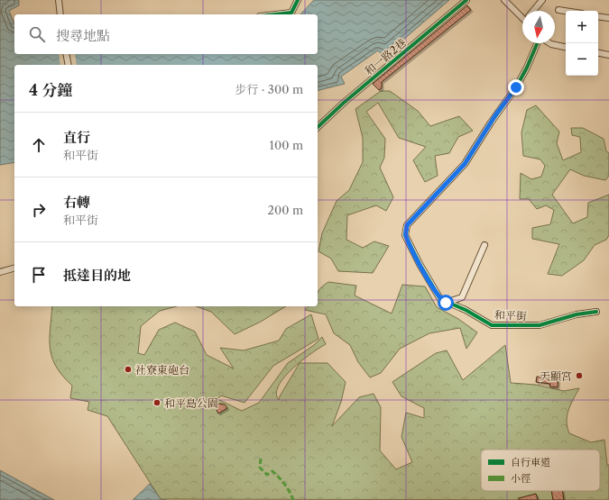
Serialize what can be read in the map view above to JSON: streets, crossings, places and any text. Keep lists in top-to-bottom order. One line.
{"streets":{"street":["和一路2巷","和平街"]},"places":["社寮東砲台","天顯宮","和平島公園"],"legend":["自行車道","小徑"],"north":"bottom","page":{"map_buttons":["+","−"],"search":"搜尋地點","heading":["4 分鐘","步行 · 300 m"],"list":[["直行","和平街","100 m"],["右轉","和平街","200 m"],"抵達目的地"]}}
